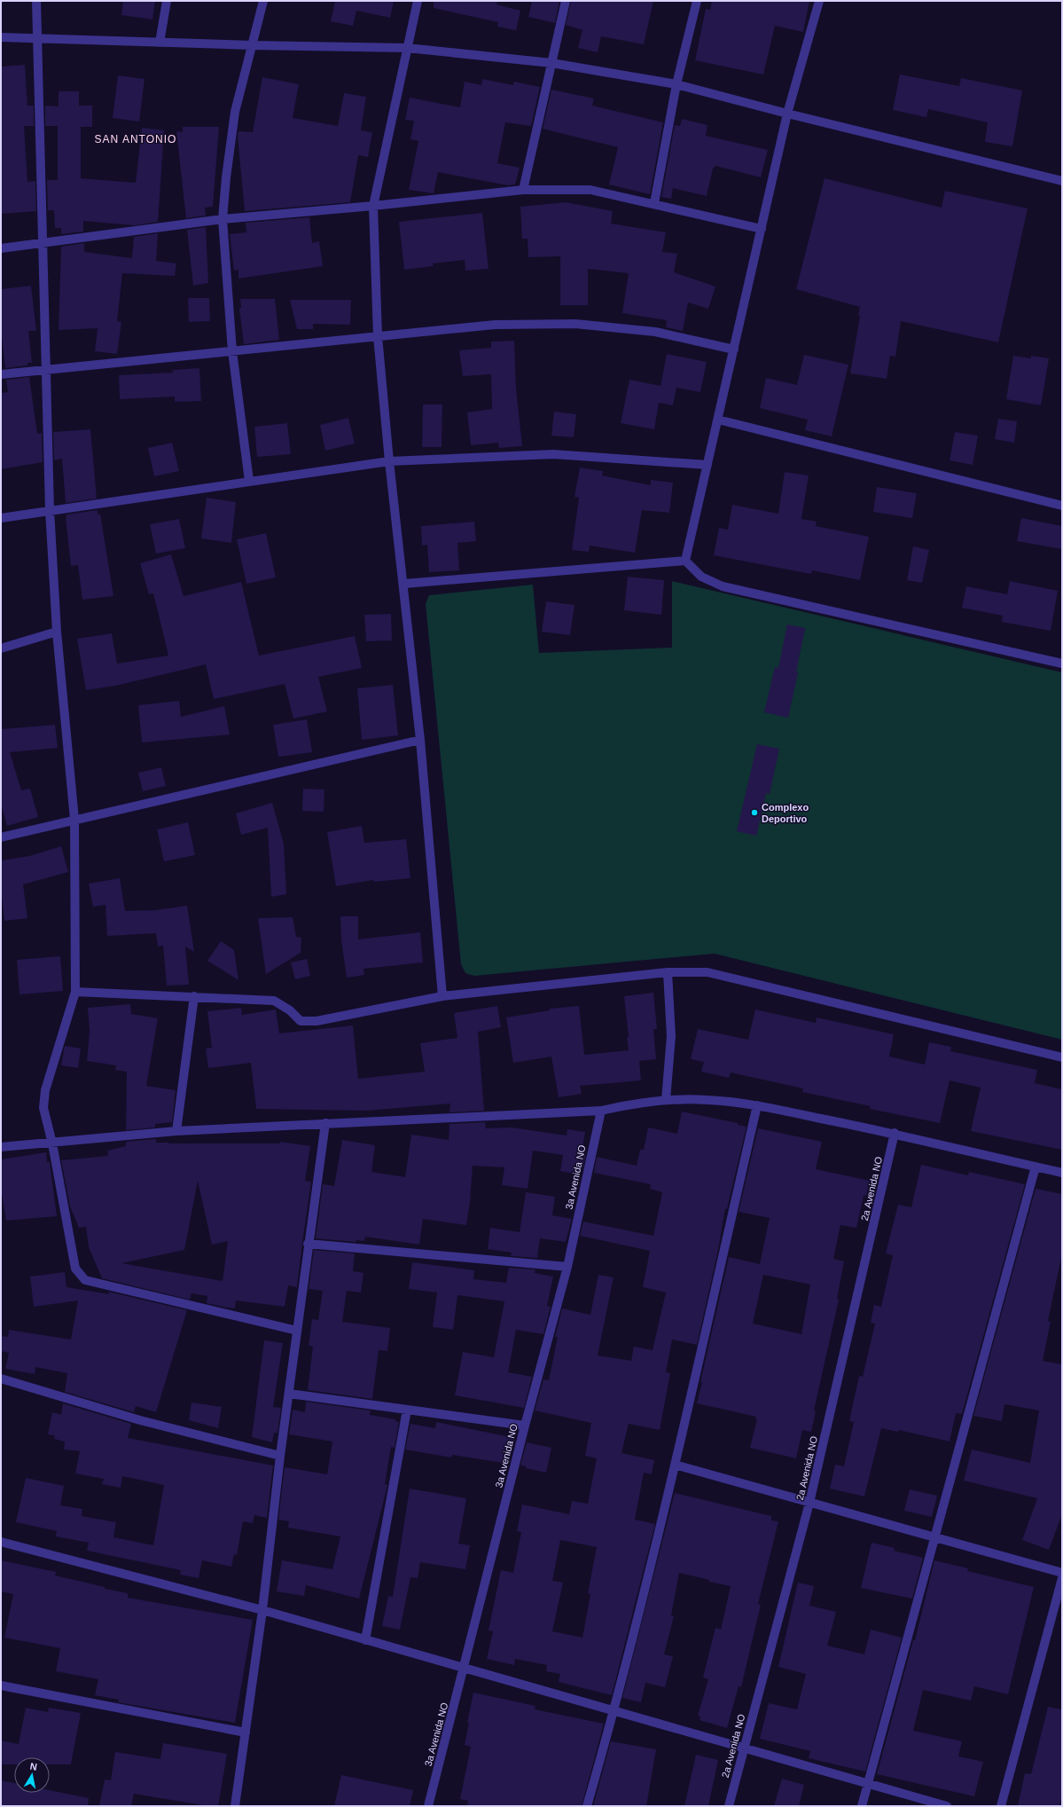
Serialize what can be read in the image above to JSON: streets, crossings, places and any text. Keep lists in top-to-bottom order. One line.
{"streets":{"street":["3a Avenida NO","2a Avenida NO"]},"districts":["SAN ANTONIO"],"places":["Complexo Deportivo"],"north":"top"}
